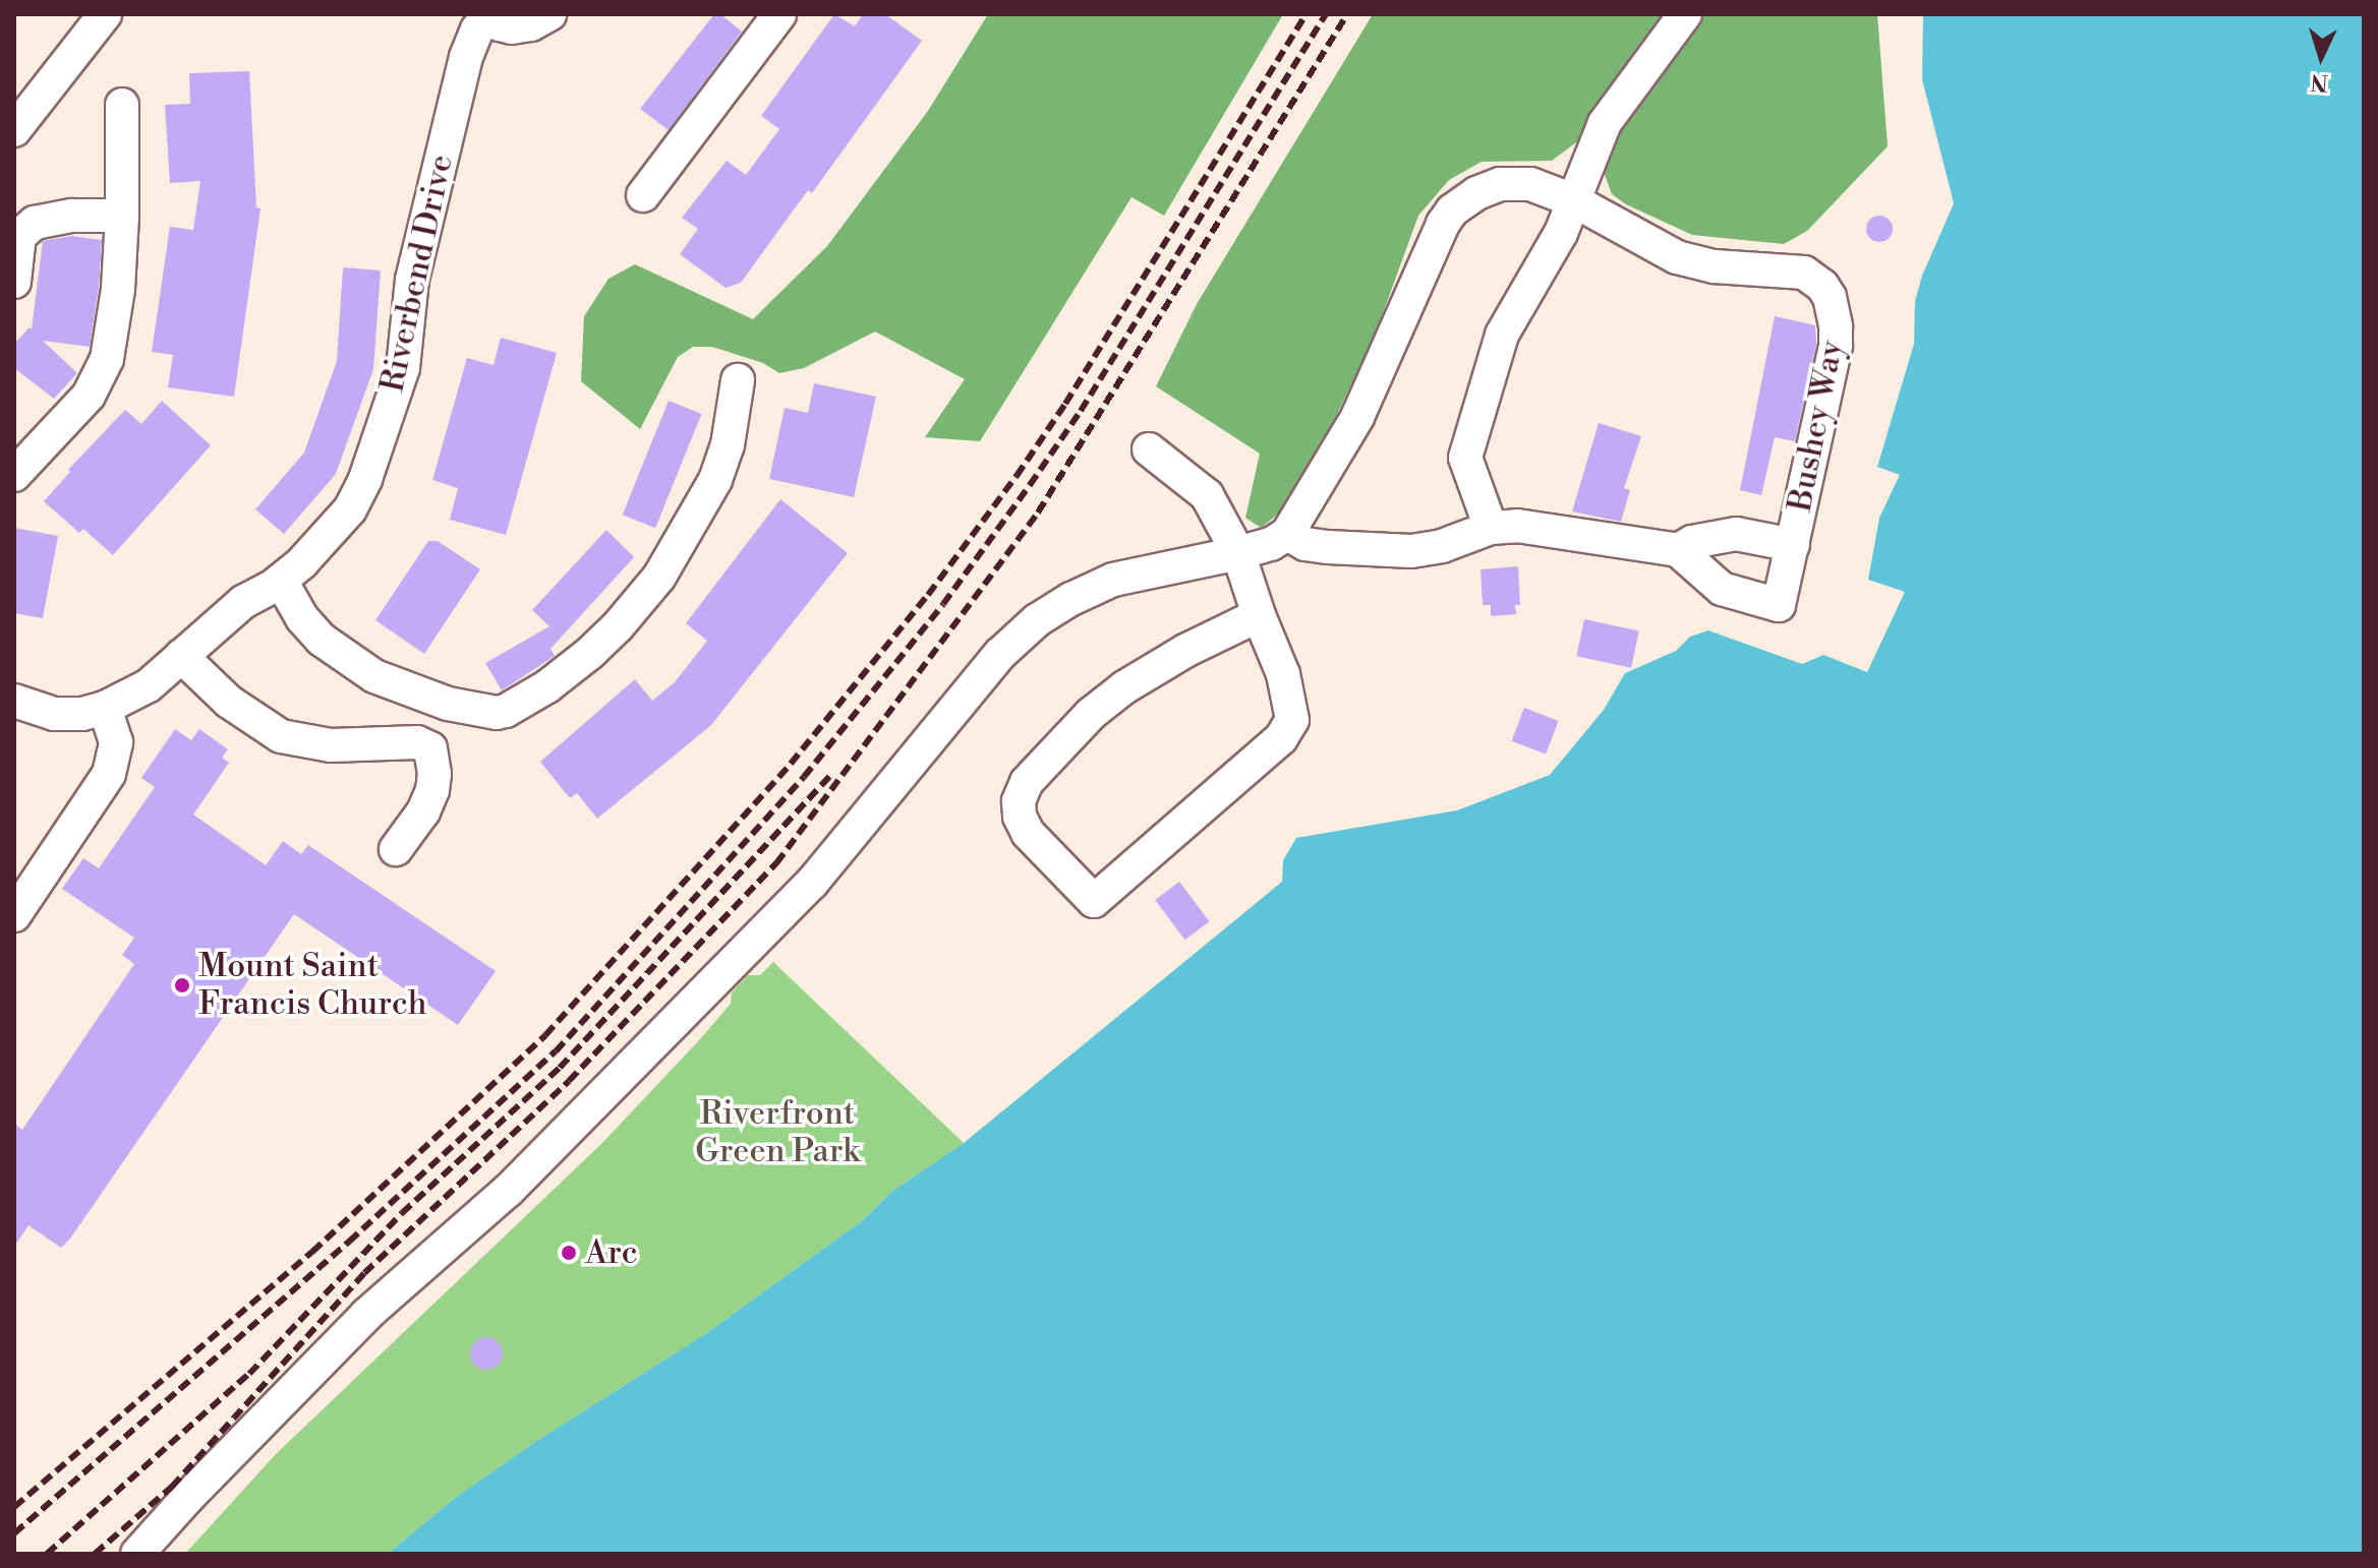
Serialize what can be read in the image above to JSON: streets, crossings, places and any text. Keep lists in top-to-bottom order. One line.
{"streets":{"street":["Riverbend Drive","Bushey Way"]},"parks":["Riverfront Green Park"],"places":["Mount Saint Francis Church","Arc"],"north":"bottom"}
